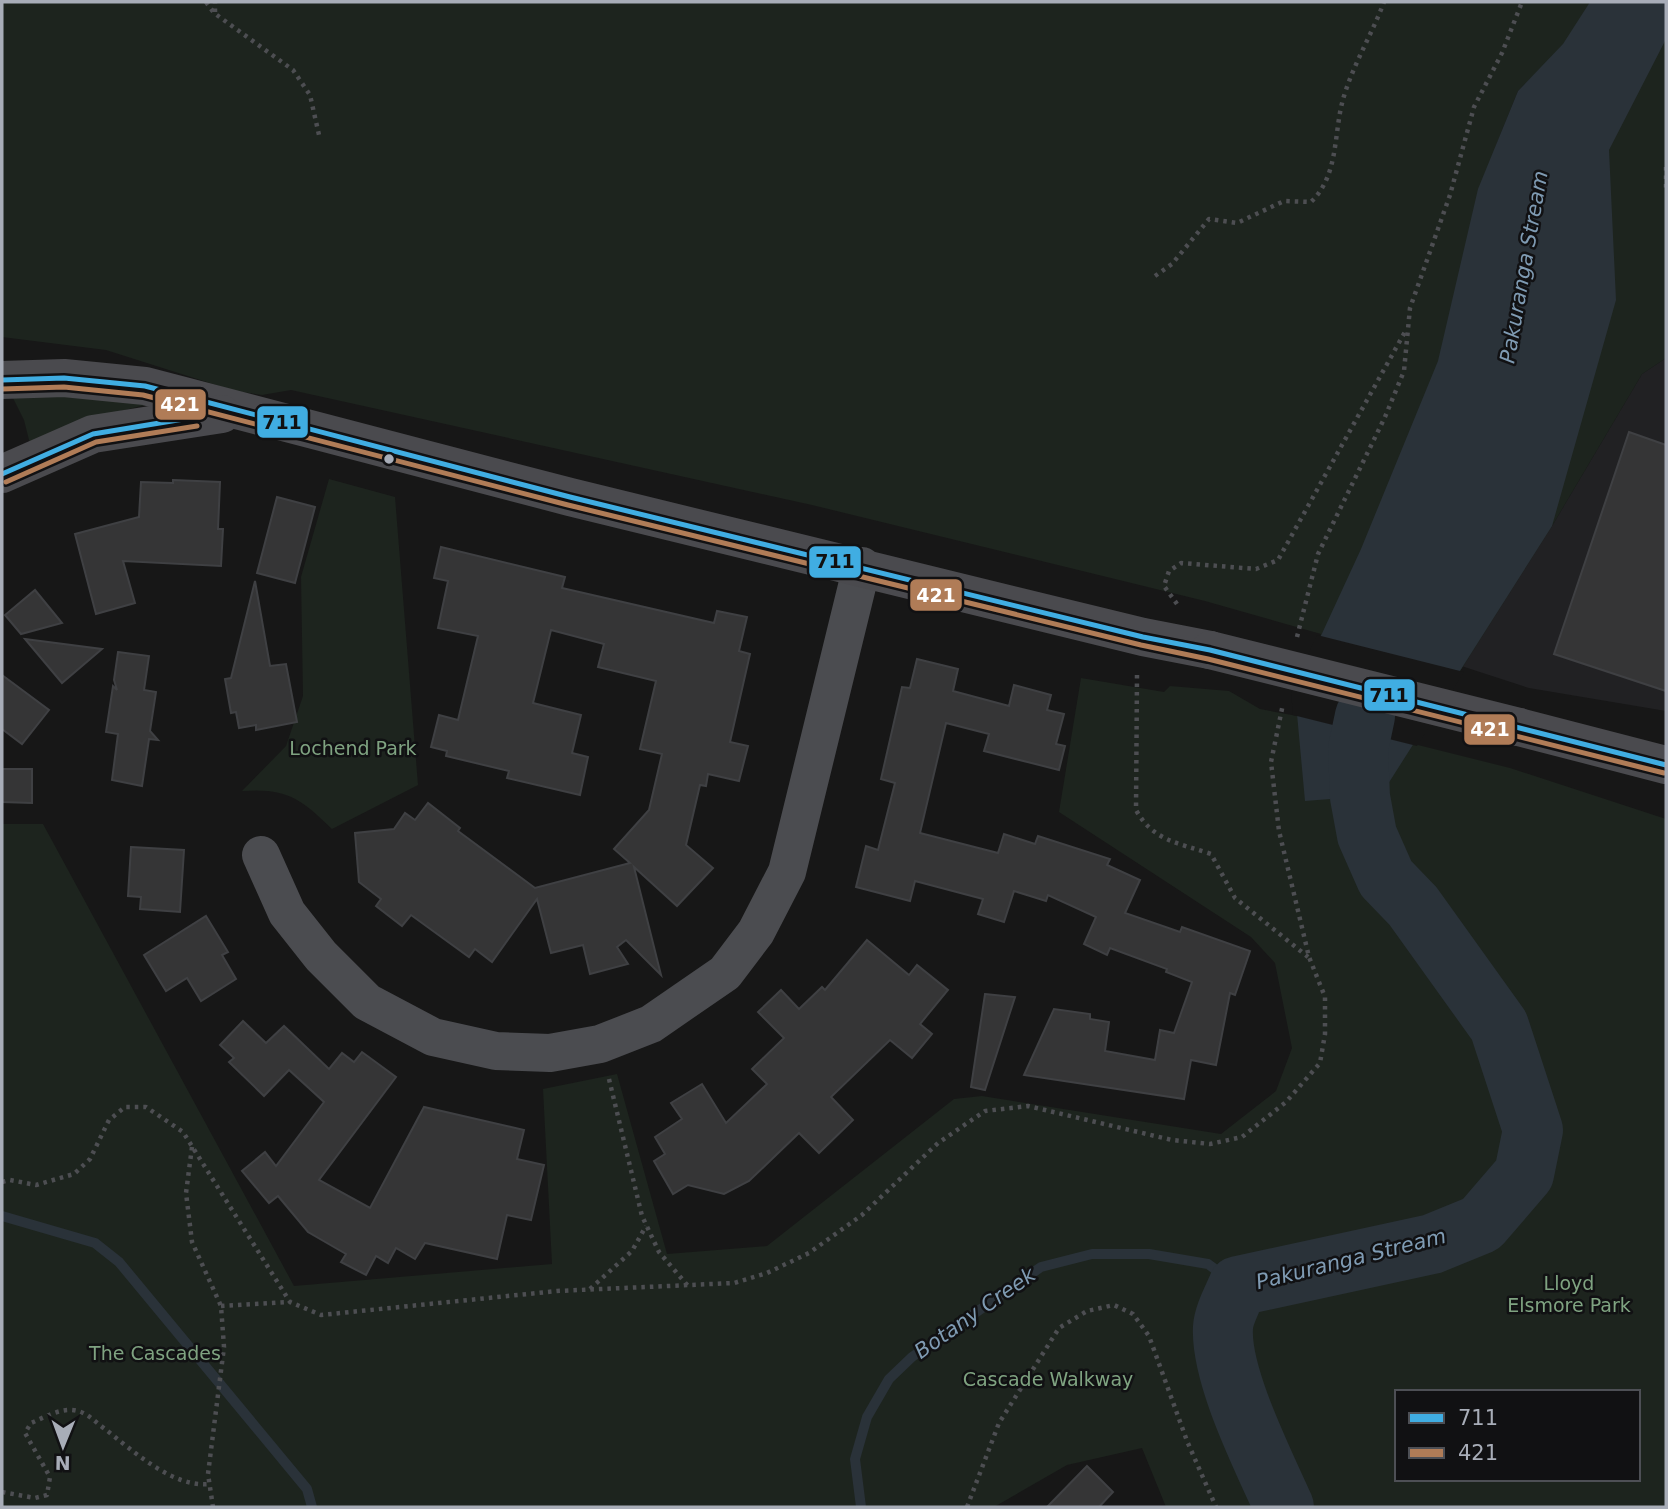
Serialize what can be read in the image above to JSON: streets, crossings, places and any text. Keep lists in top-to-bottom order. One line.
{"water":["Pakuranga Stream","Botany Creek"],"parks":["Lochend Park","Lloyd Elsmore Park","The Cascades","Cascade Walkway"],"lines":["transit line 711","transit line 421"],"legend":["711","421"],"north":"bottom"}
